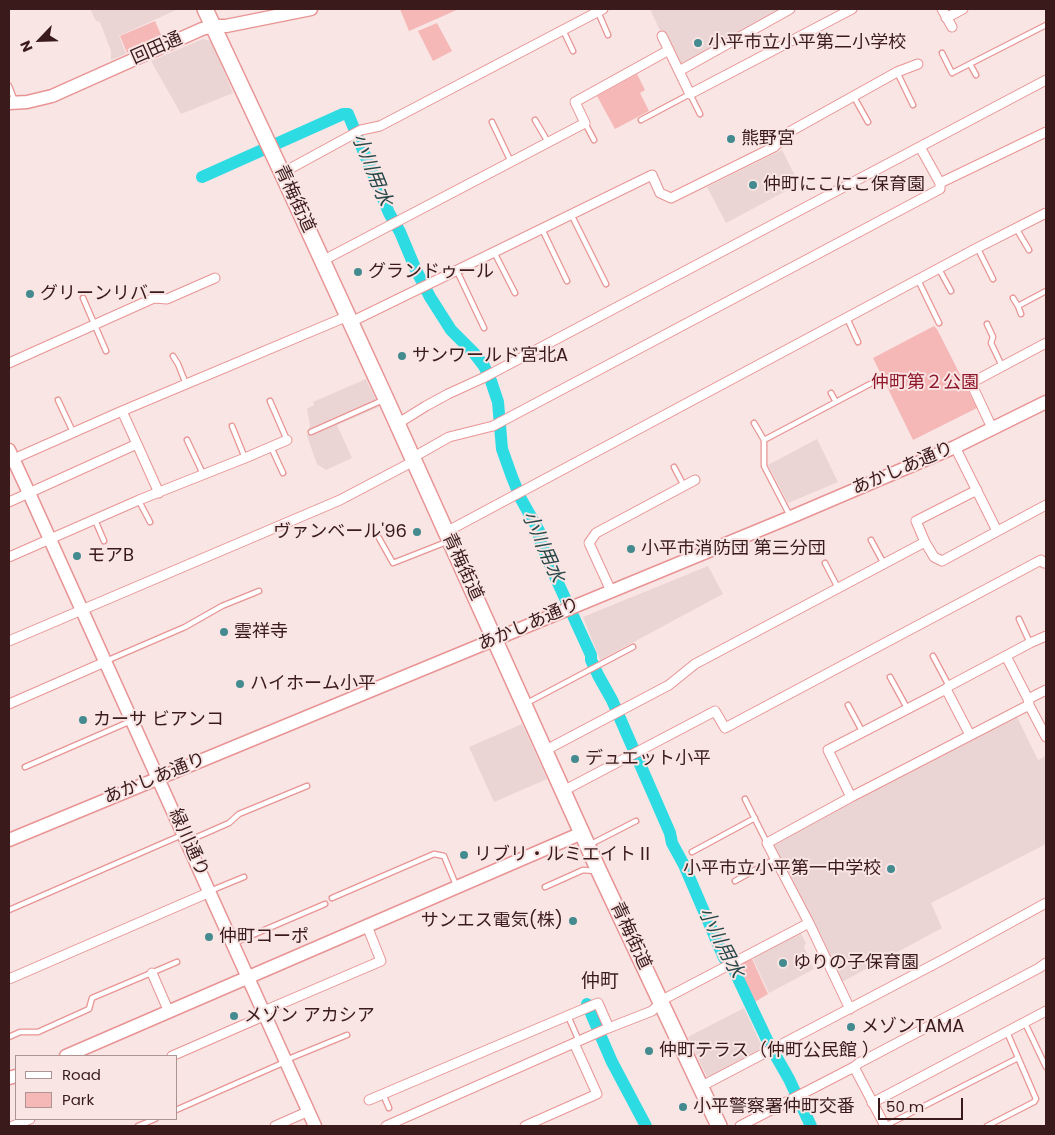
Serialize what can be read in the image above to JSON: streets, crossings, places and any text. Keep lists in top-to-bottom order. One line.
{"streets":{"main road":["青梅街道"],"street":["回田通","あかしあ通り","緑川通り"]},"crossings":[["回田通","青梅街道"],["青梅街道","あかしあ通り"],["あかしあ通り","緑川通り"]],"districts":["仲町"],"water":["小川用水"],"parks":["仲町第２公園"],"places":["小平市立小平第二小学校","熊野宮","仲町にこにこ保育園","グランドゥール","グリーンリバー","サンワールド宮北A","ヴァンベール'96","小平市消防団 第三分団","モアB","雲祥寺","ハイホーム小平","カーサ ビアンコ","デュエット小平","リブリ・ルミエイトⅡ","小平市立小平第一中学校","サンエス電気(株)","仲町コーポ","ゆりの子保育園","メゾン アカシア","メゾンTAMA","仲町テラス（仲町公民館 ）","小平警察署仲町交番"],"legend":["Road","Park"],"scale_bar":"50 m","north":"bottom left"}
